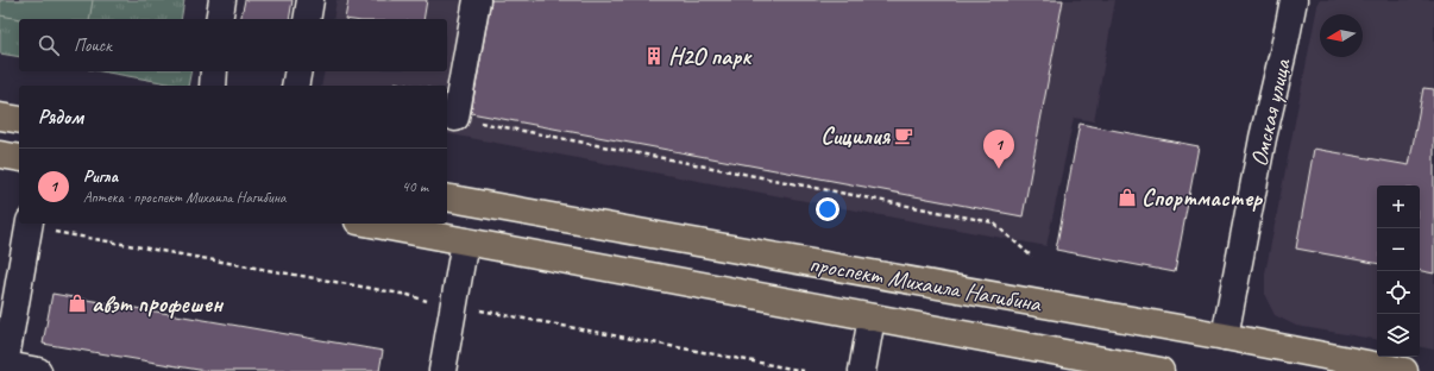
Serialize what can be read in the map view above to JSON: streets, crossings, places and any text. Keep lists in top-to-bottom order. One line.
{"streets":{"main road":["проспект Михаила Нагибина"],"street":["Омская улица"]},"crossings":[["Омская улица","проспект Михаила Нагибина"]],"places":{"building":["H2O парк"],"cafe":["Сицилия"],"shop":["Спортмастер","авэт профешен"]},"north":"left","page":{"search":"Поиск","heading":"Рядом","pins":"1","list":[{"mark":"1","name":"Ригла","note":"Аптека · проспект Михаила Нагибина","value":"40 m"}],"map_buttons":["+","−"]}}
